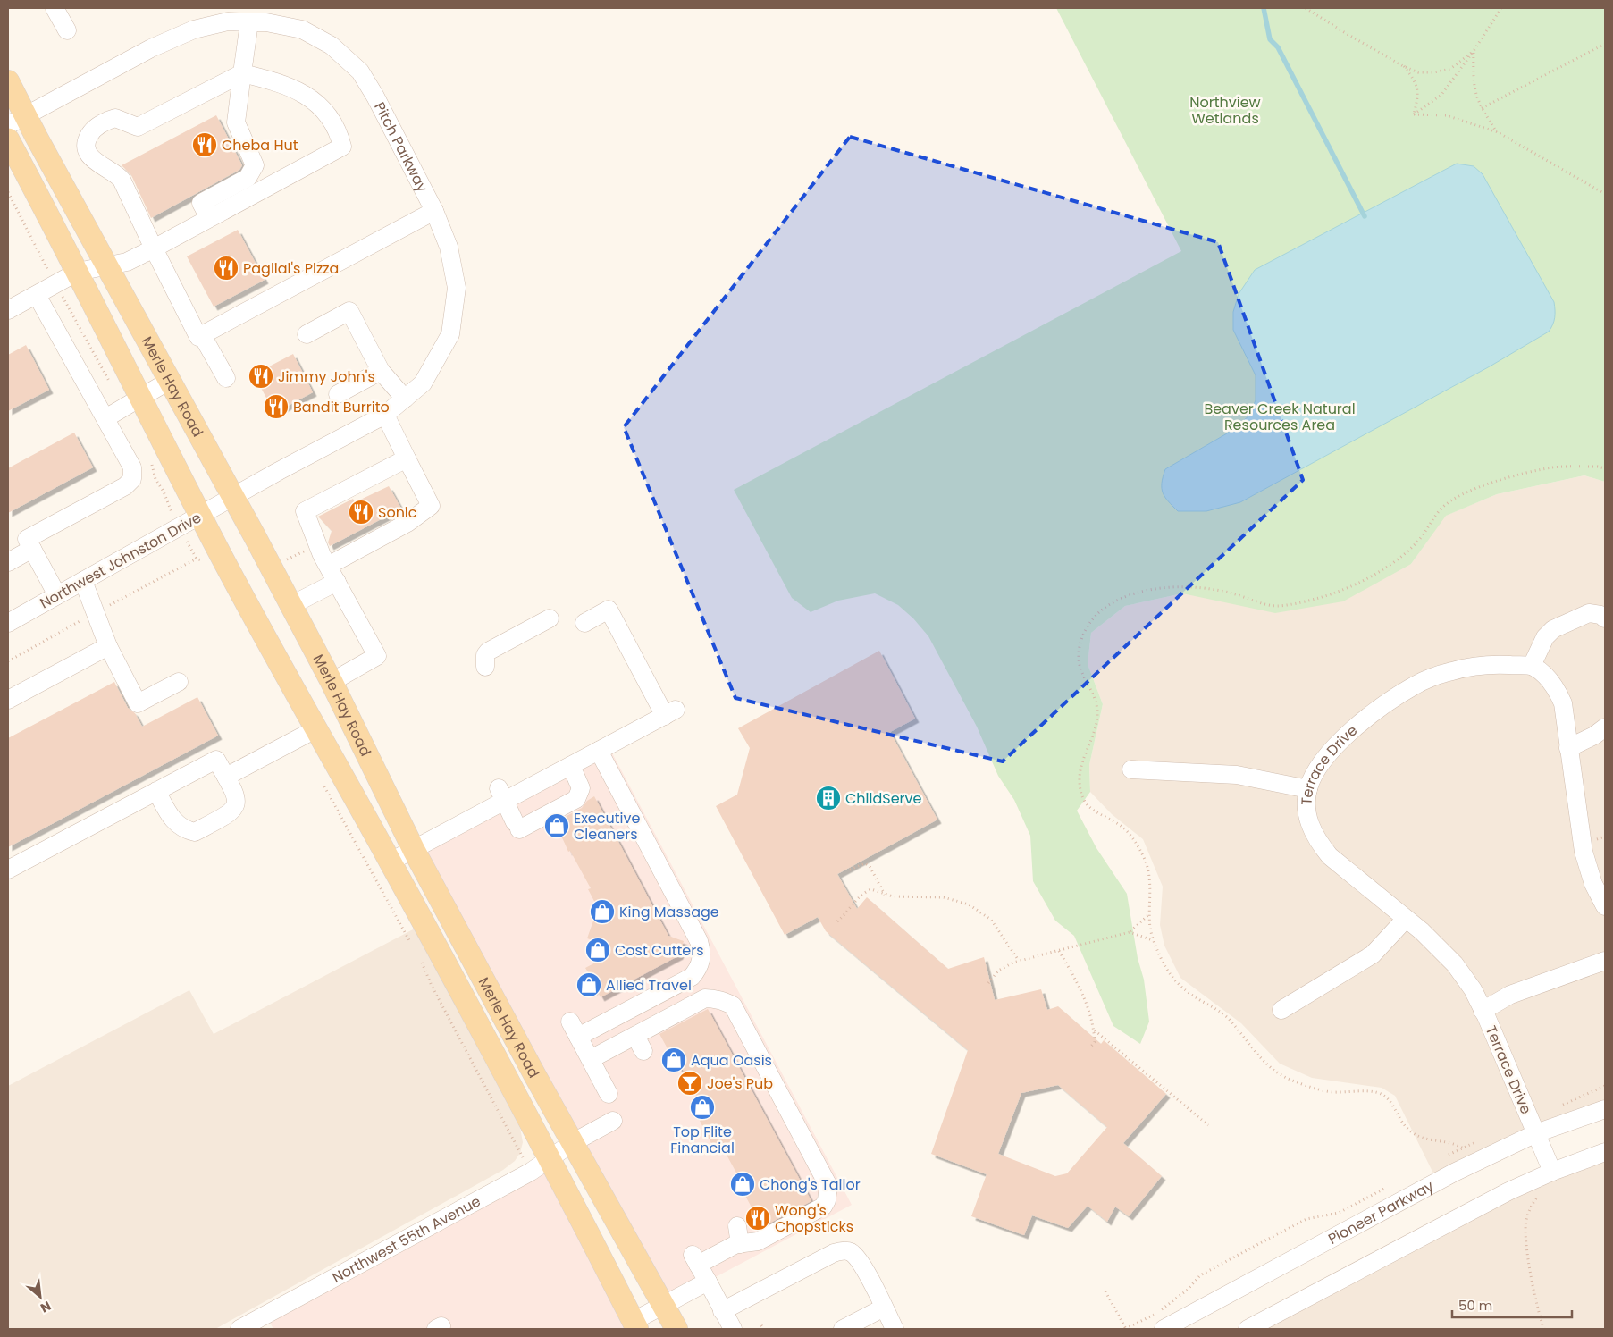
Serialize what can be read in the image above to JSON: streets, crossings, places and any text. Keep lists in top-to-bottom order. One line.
{"streets":{"main road":["Merle Hay Road"],"street":["Pitch Parkway","Northwest Johnston Drive","Terrace Drive","Pioneer Parkway","Northwest 55th Avenue"]},"crossings":[["Pitch Parkway","Merle Hay Road"],["Pitch Parkway","Northwest Johnston Drive"],["Merle Hay Road","Northwest Johnston Drive"],["Merle Hay Road","Northwest 55th Avenue"],["Terrace Drive","Pioneer Parkway"]],"parks":["Northview Wetlands","Beaver Creek Natural Resources Area"],"places":{"restaurant":["Cheba Hut","Pagliai's Pizza","Jimmy John's","Bandit Burrito","Sonic","Wong's Chopsticks"],"building":["ChildServe"],"shop":["Executive Cleaners","King Massage","Cost Cutters","Allied Travel","Aqua Oasis","Top Flite Financial","Chong's Tailor"],"bar":["Joe's Pub"]},"scale_bar":"50 m","north":"bottom right"}
